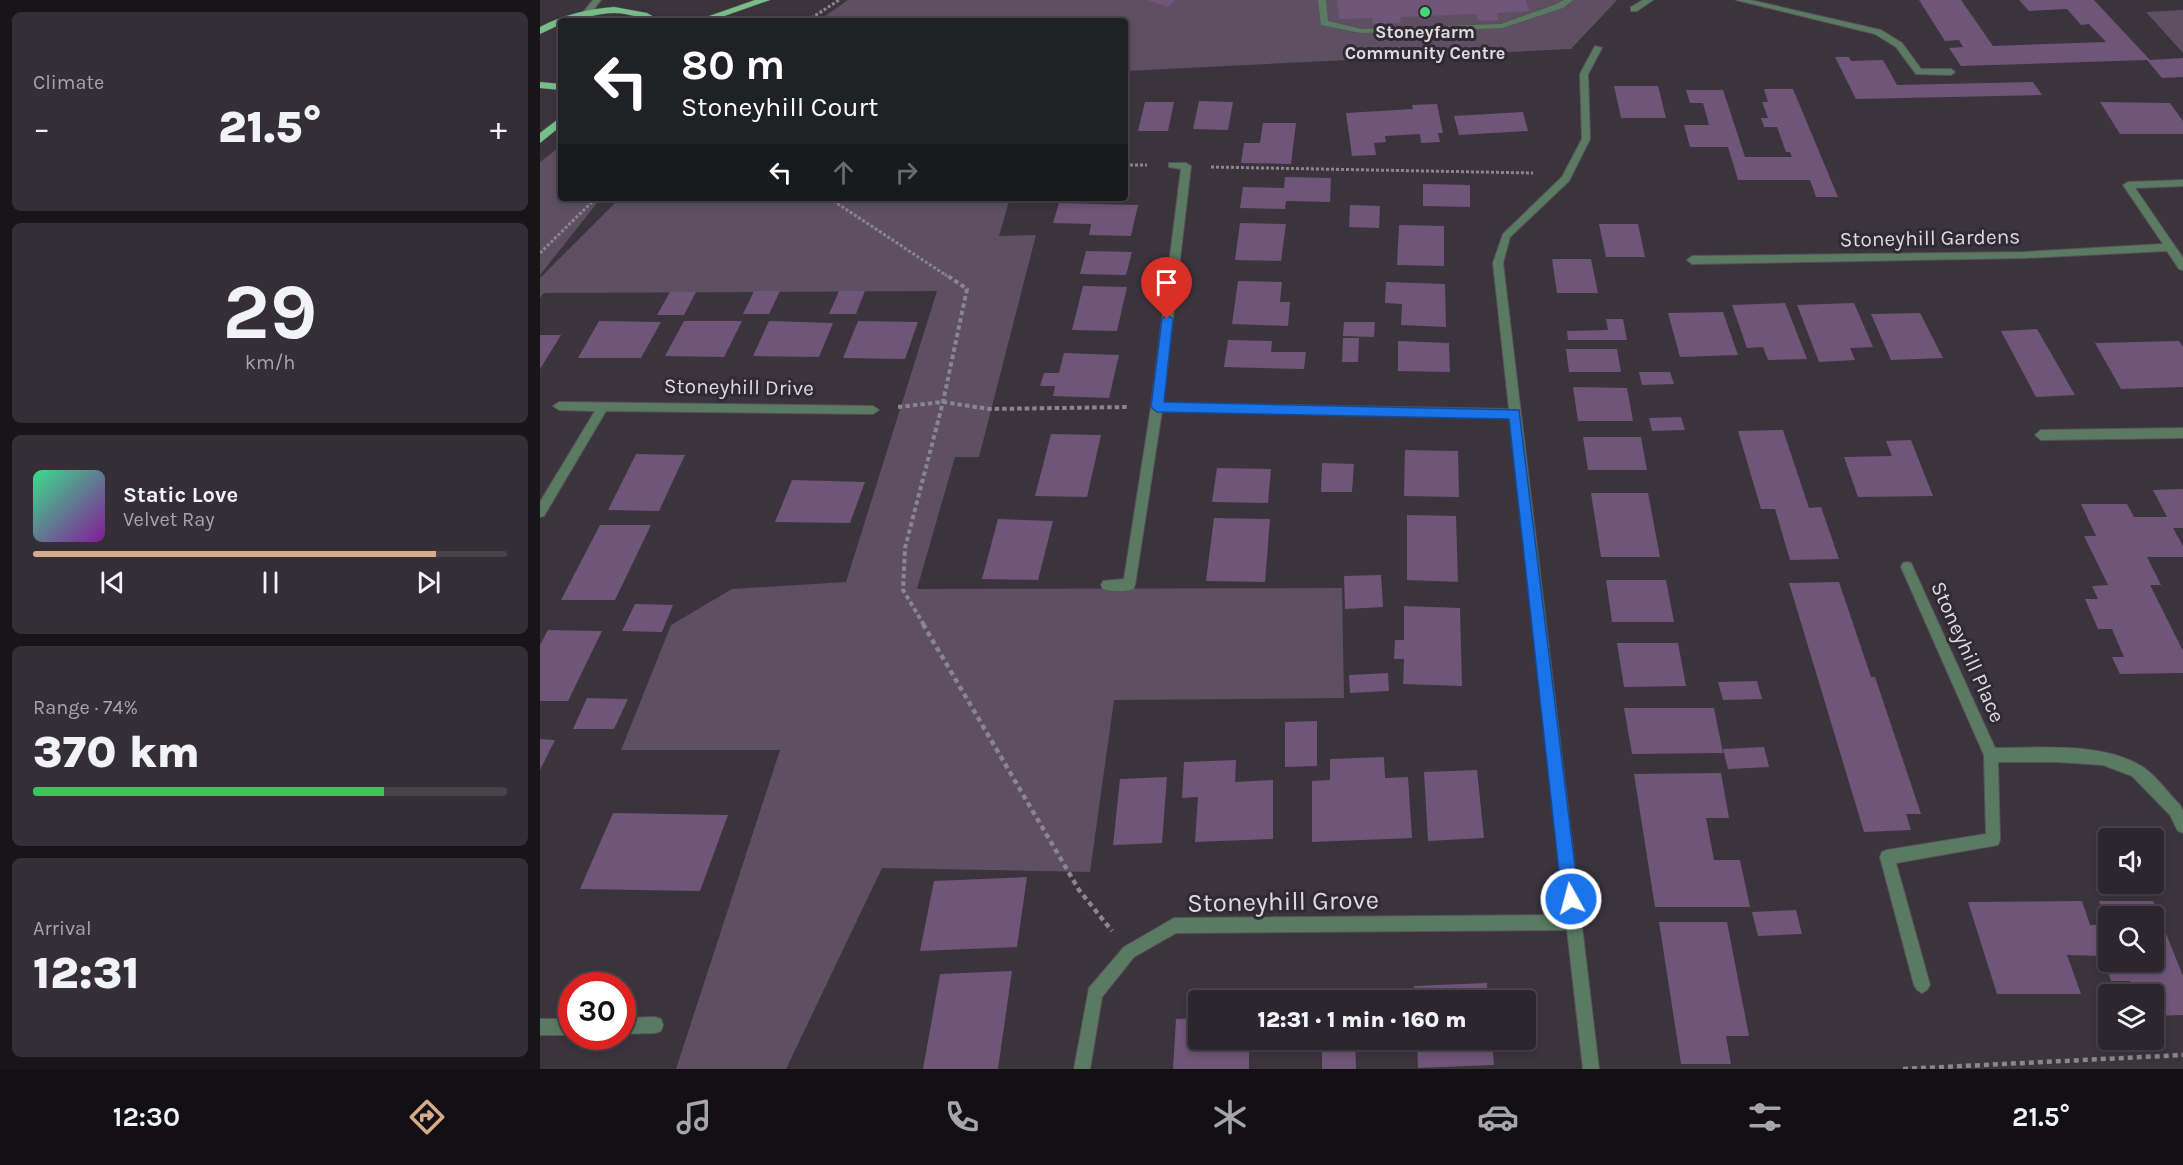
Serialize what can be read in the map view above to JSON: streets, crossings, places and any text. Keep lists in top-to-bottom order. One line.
{"streets":{"street":["Stoneyhill Gardens","Stoneyhill Drive","Stoneyhill Place","Stoneyhill Grove"]},"places":["Stoneyfarm Community Centre"],"page":{"tile":["Climate",["29","km/h"],["Range · 74%","370 km"],["Arrival","12:31"]],"turn":["80 m","Stoneyhill Court"],"heat":["−","21.5°","+"],"song":["Static Love","Velvet Ray"],"limit":"30","trip":"12:31 · 1 min · 160 m","tabs":["12:30","21.5°"]}}
